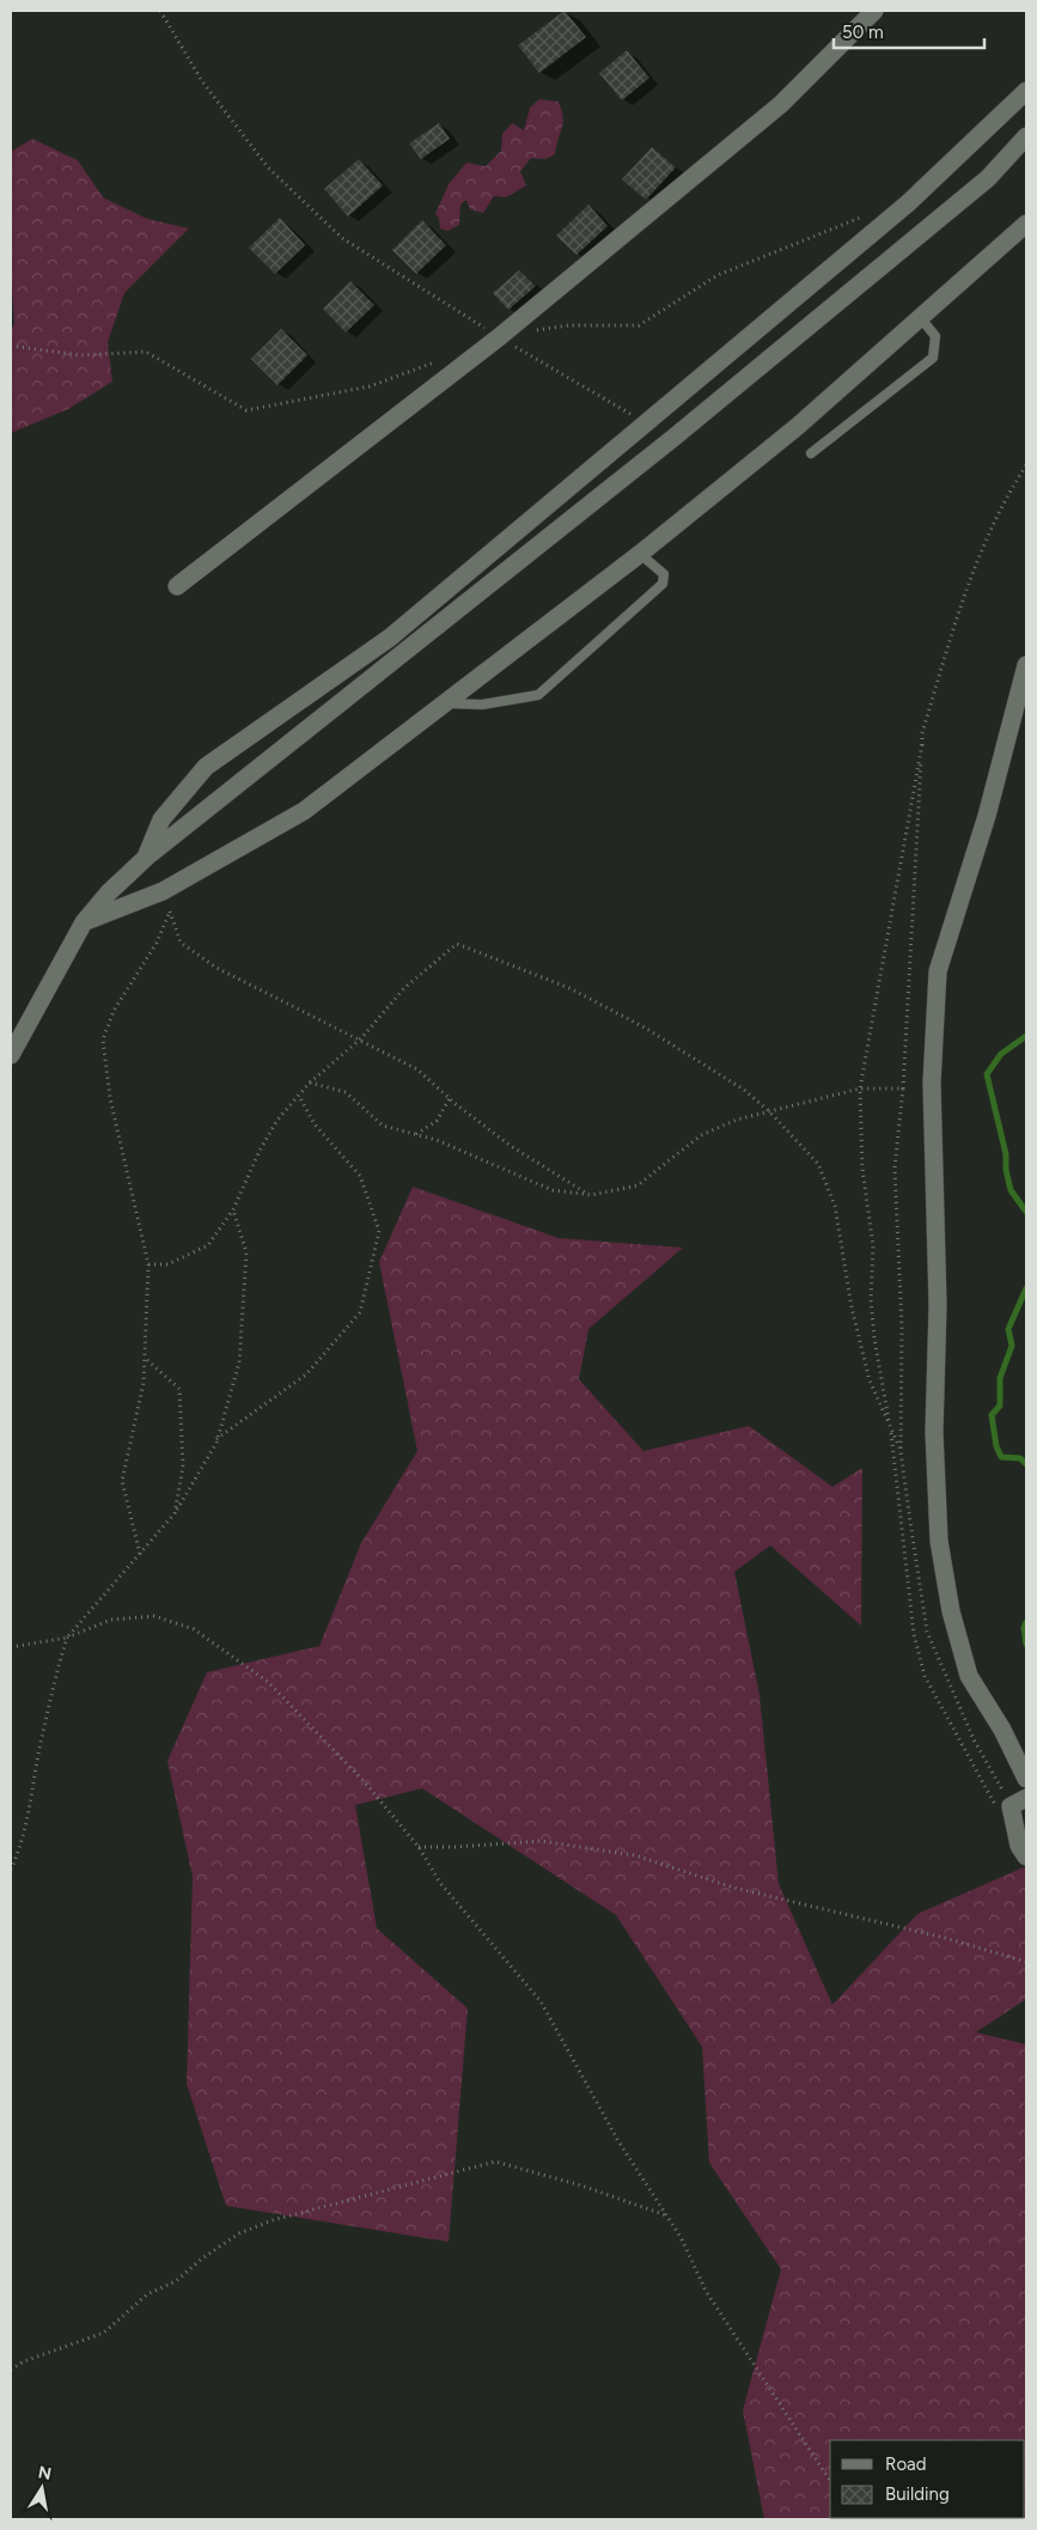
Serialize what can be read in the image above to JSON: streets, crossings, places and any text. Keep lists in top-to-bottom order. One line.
{"legend":["Road","Building"],"scale_bar":"50 m","north":"top"}
